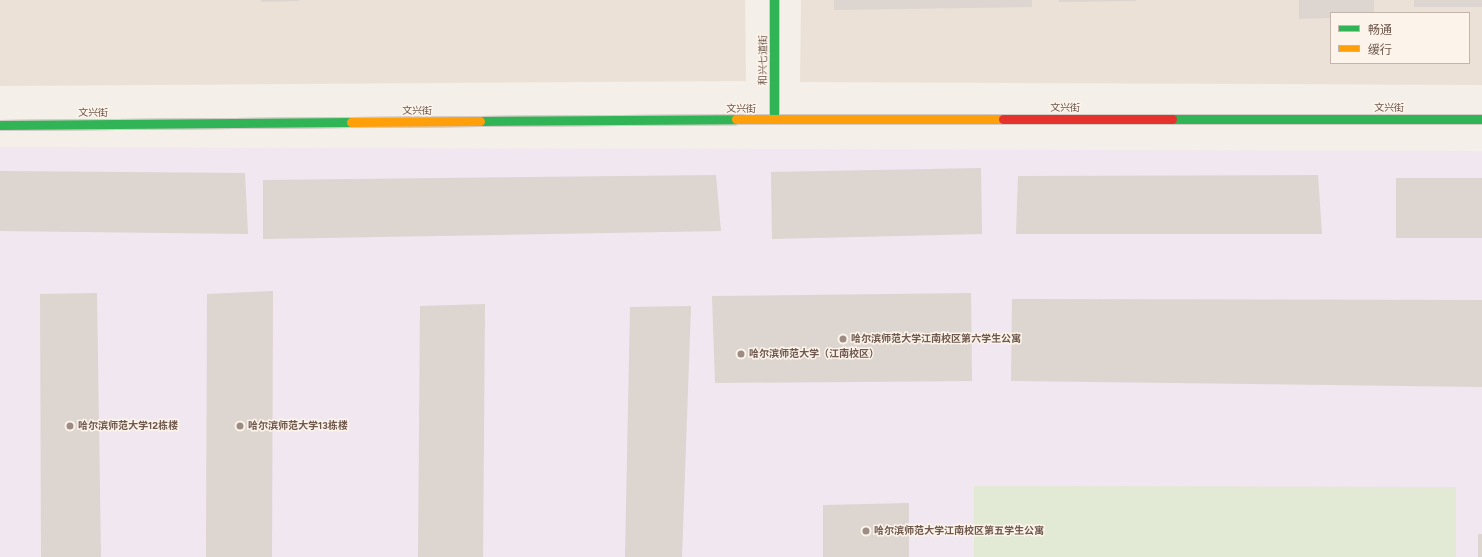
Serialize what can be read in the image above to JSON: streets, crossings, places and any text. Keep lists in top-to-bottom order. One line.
{"streets":{"street":["和兴七道街","文兴街"]},"crossings":[["和兴七道街","文兴街"]],"places":["哈尔滨师范大学江南校区第六学生公寓","哈尔滨师范大学（江南校区）","哈尔滨师范大学12栋楼","哈尔滨师范大学13栋楼","哈尔滨师范大学江南校区第五学生公寓"],"legend":["畅通","缓行"]}
